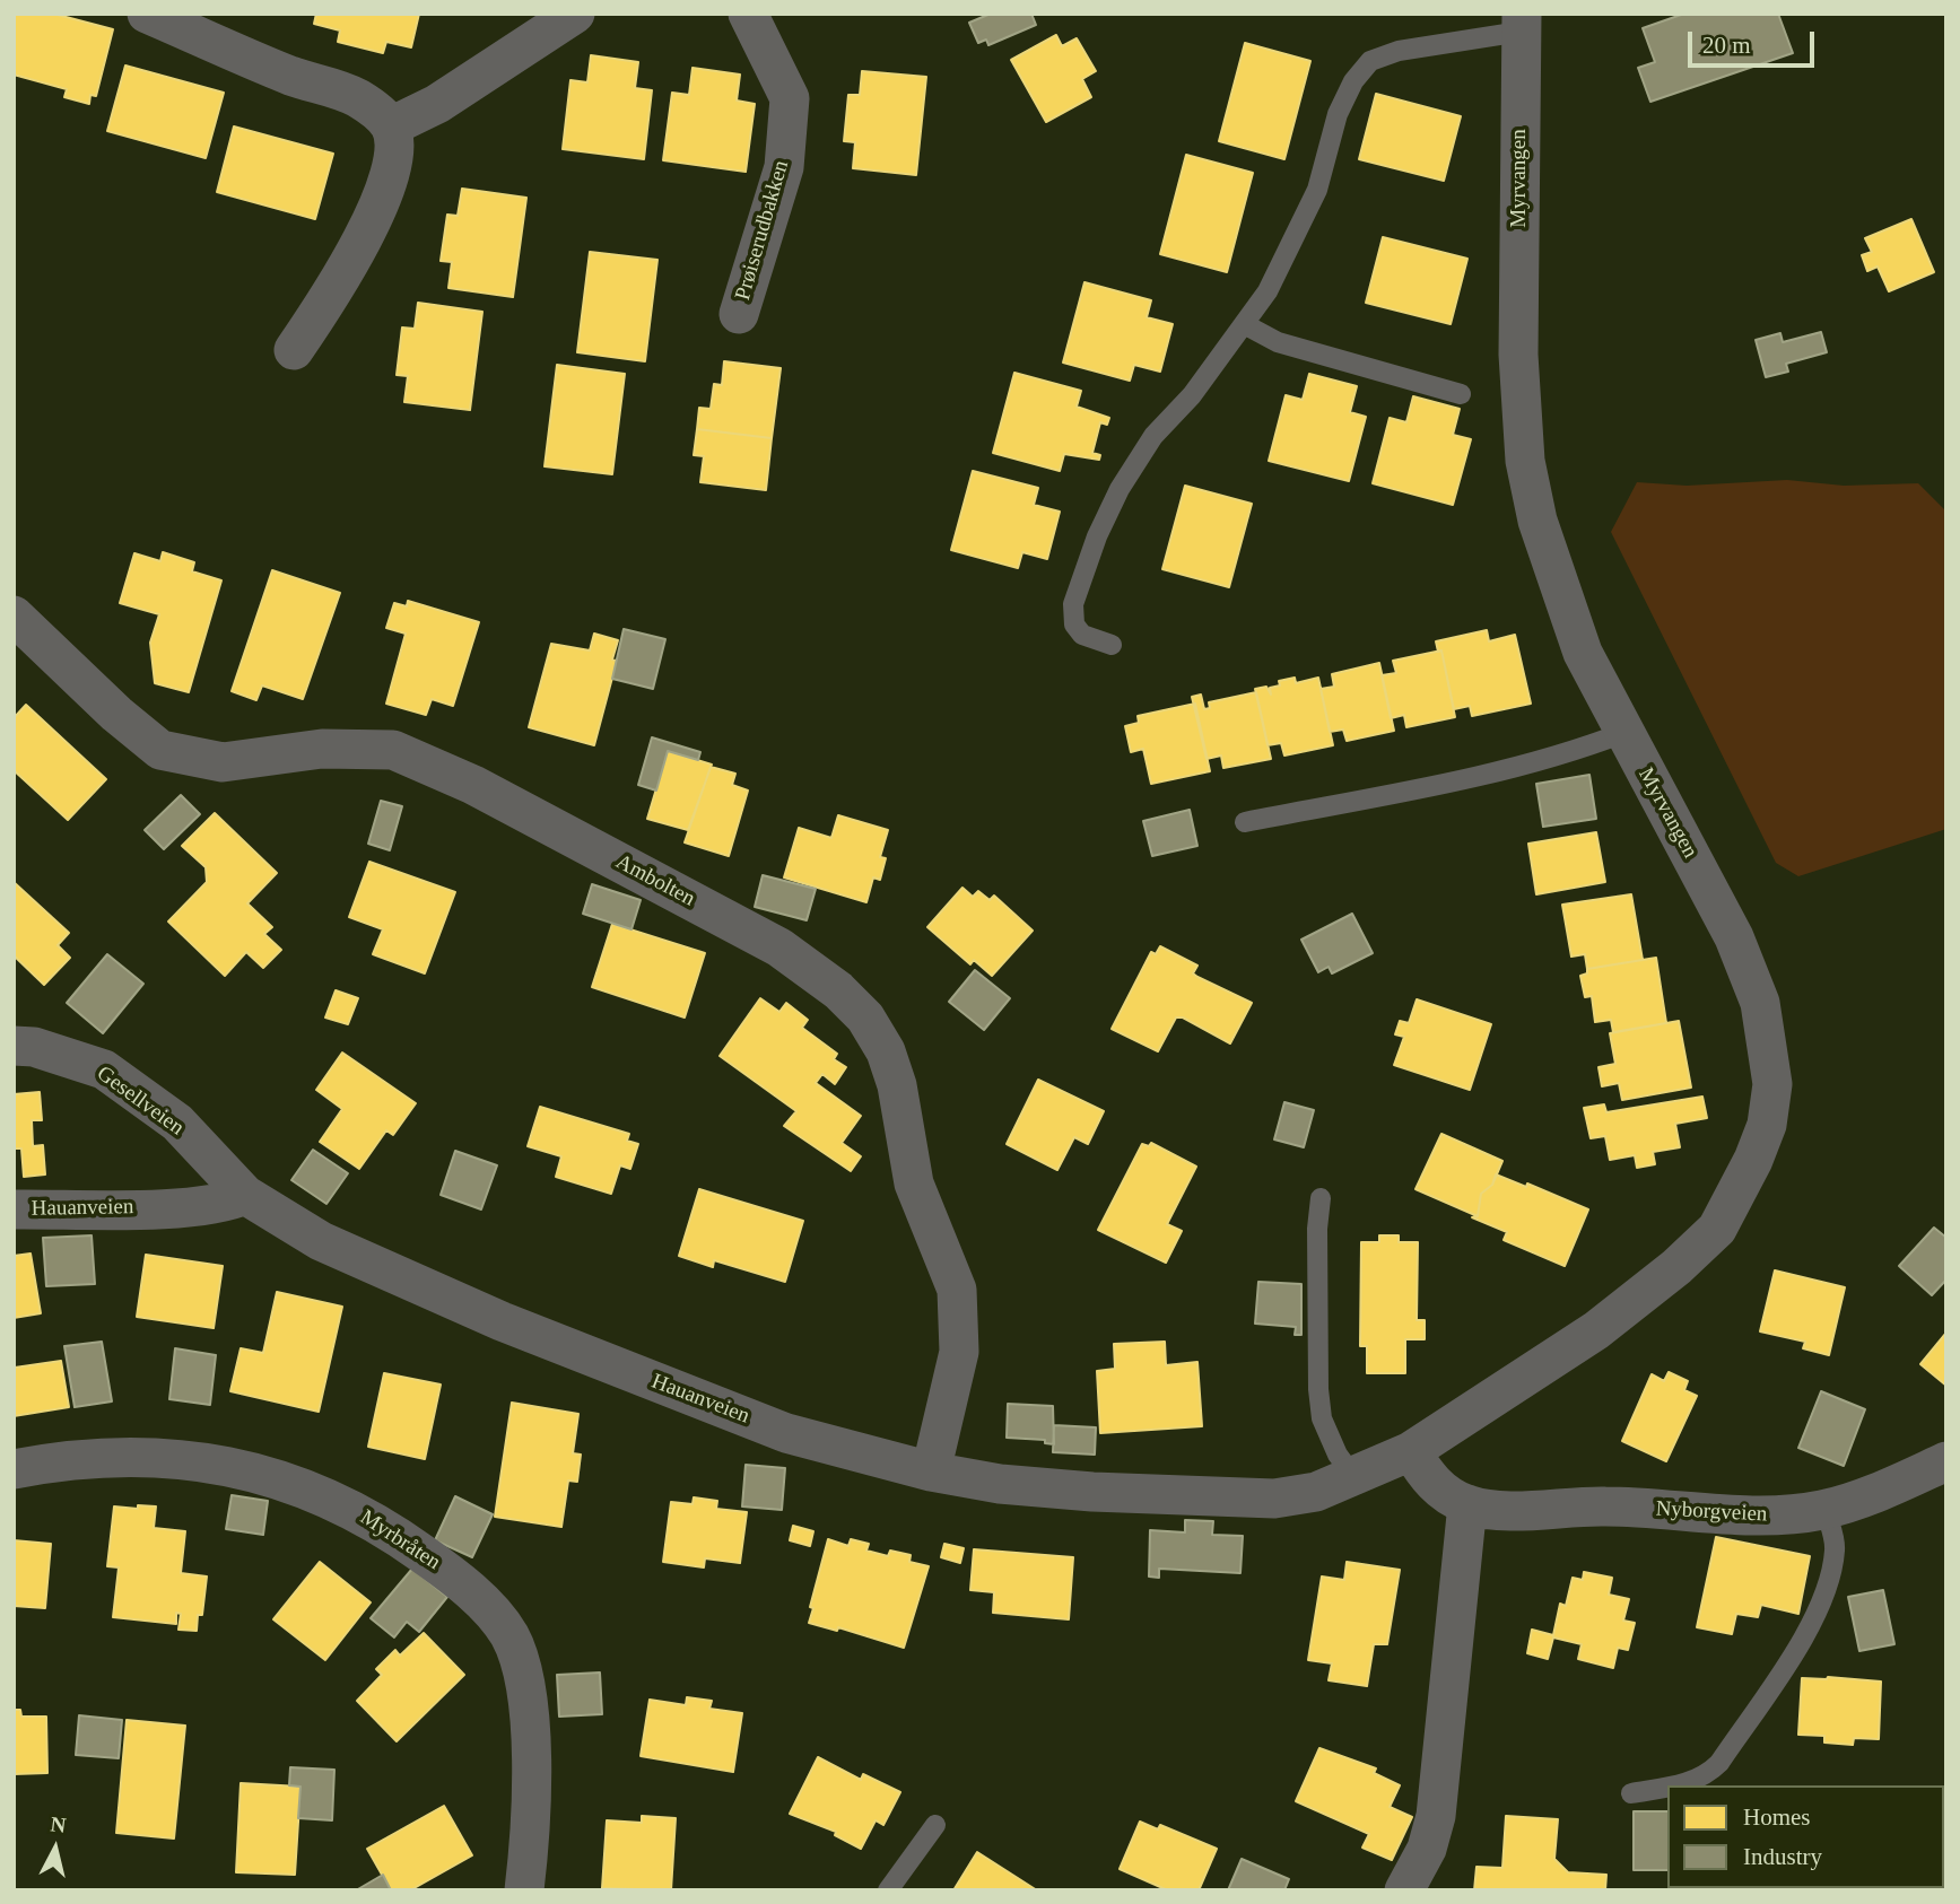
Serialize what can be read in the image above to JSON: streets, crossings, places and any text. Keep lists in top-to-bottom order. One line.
{"streets":{"street":["Myrvangen","Prøiserudbakken","Ambolten","Gesellveien","Hauanveien","Nyborgveien","Myrbråten"]},"crossings":[["Myrvangen","Hauanveien"],["Myrvangen","Nyborgveien"],["Ambolten","Hauanveien"],["Gesellveien","Hauanveien"],["Hauanveien","Nyborgveien"]],"legend":["Homes","Industry"],"scale_bar":"20 m","north":"top"}
